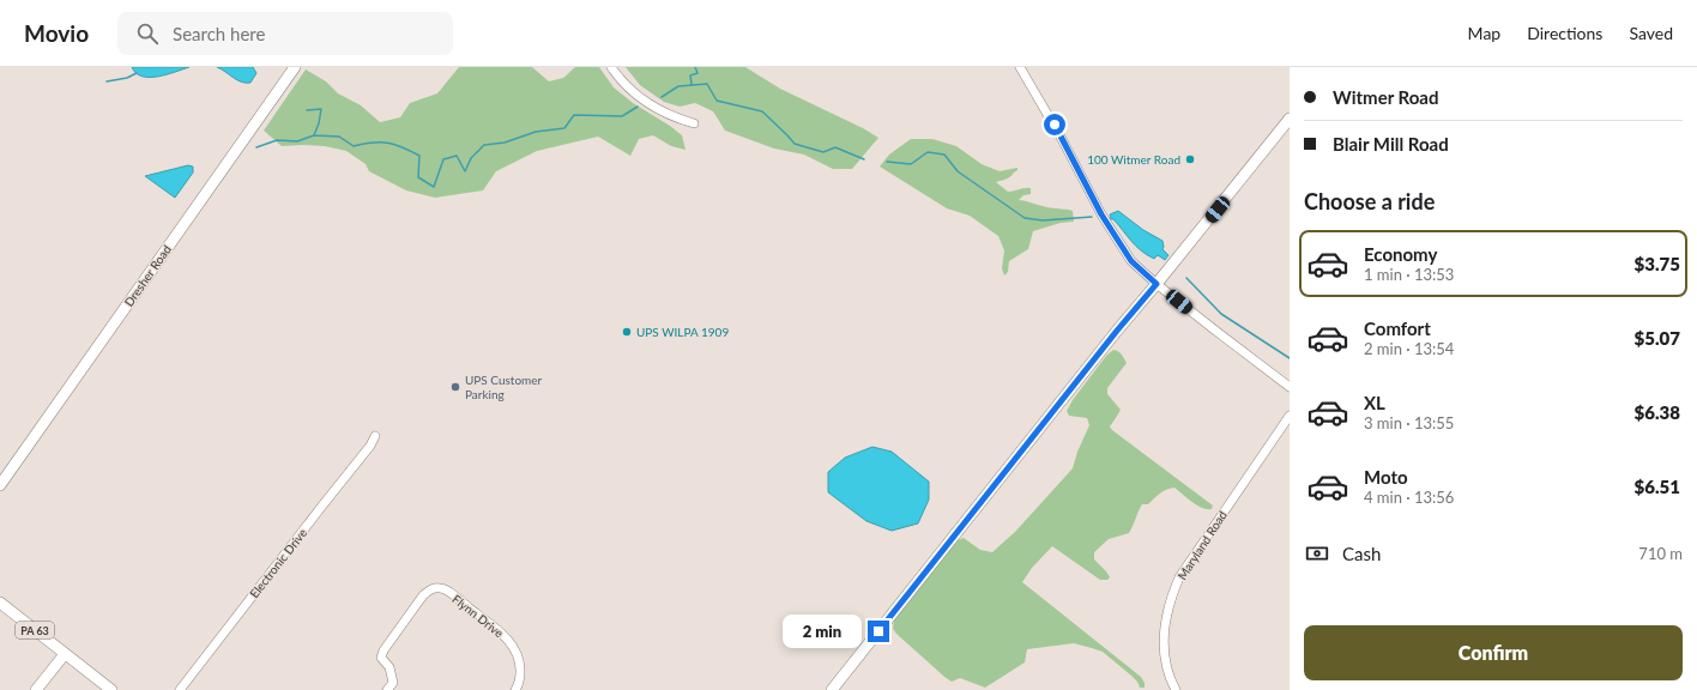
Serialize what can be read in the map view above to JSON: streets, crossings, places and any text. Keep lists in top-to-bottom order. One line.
{"streets":{"main road":["Dresher Road","PA 63"],"street":["Maryland Road","Electronic Drive","Flynn Drive"]},"places":["100 Witmer Road","UPS WILPA 1909","UPS Customer Parking"],"page":{"header":"Movio","search":"Search here","nav":["Map","Directions","Saved"],"banner":["Witmer Road","Blair Mill Road"],"heading":"Choose a ride","list":[{"name":"Economy","note":"1 min · 13:53","value":"$3.75"},{"name":"Comfort","note":"2 min · 13:54","value":"$5.07"},{"name":"XL","note":"3 min · 13:55","value":"$6.38"},{"name":"Moto","note":"4 min · 13:56","value":"$6.51"}],"pay":["Cash","710 m"],"bubble":"2 min","buttons":"Confirm"}}
